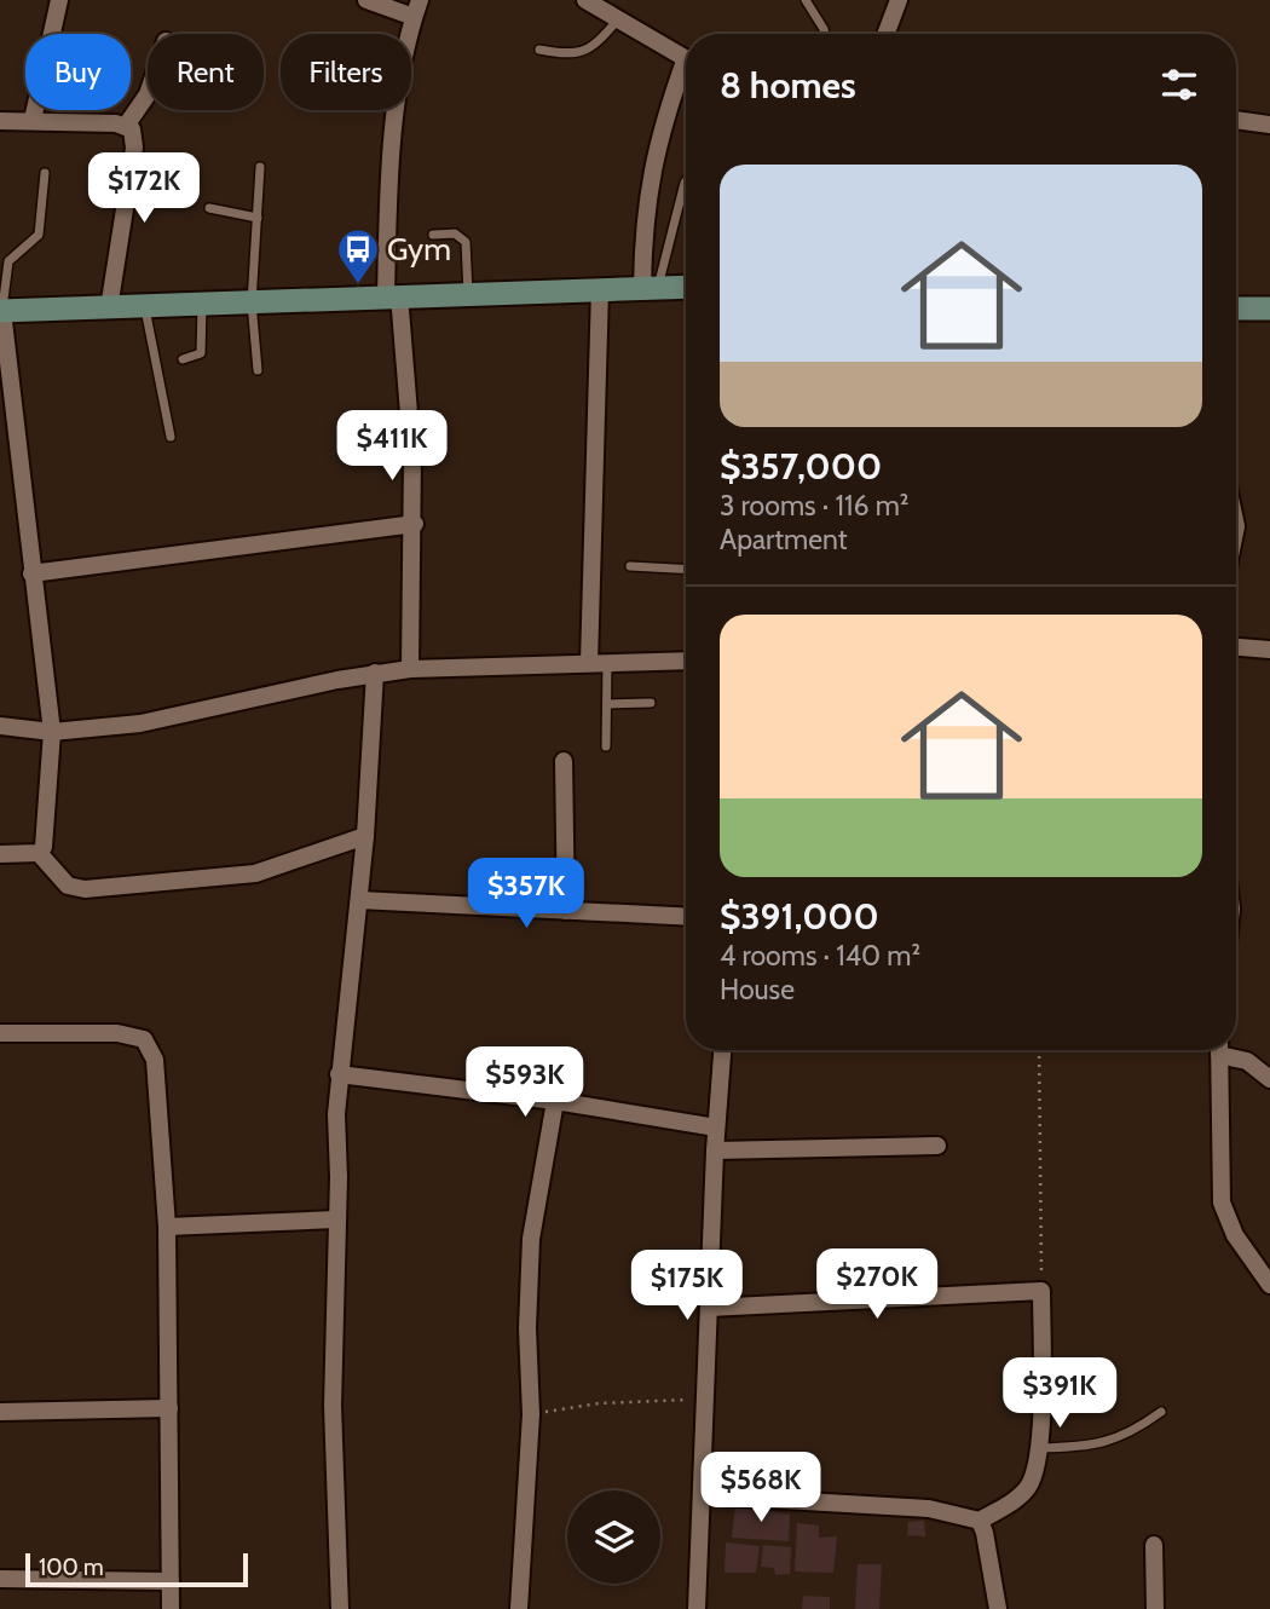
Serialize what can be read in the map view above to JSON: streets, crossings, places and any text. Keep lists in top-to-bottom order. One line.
{"places":{"bus stop":["Gym"]},"scale_bar":"100 m","page":{"chip":["Buy","Rent","Filters"],"heading":"8 homes","list":[{"name":"$357,000","note":"3 rooms · 116 m² · Apartment"},{"name":"$391,000","note":"4 rooms · 140 m² · House"}],"price":["$172K","$411K","$357K","$593K","$270K","$175K","$391K","$568K"],"scale":"100 m"}}
